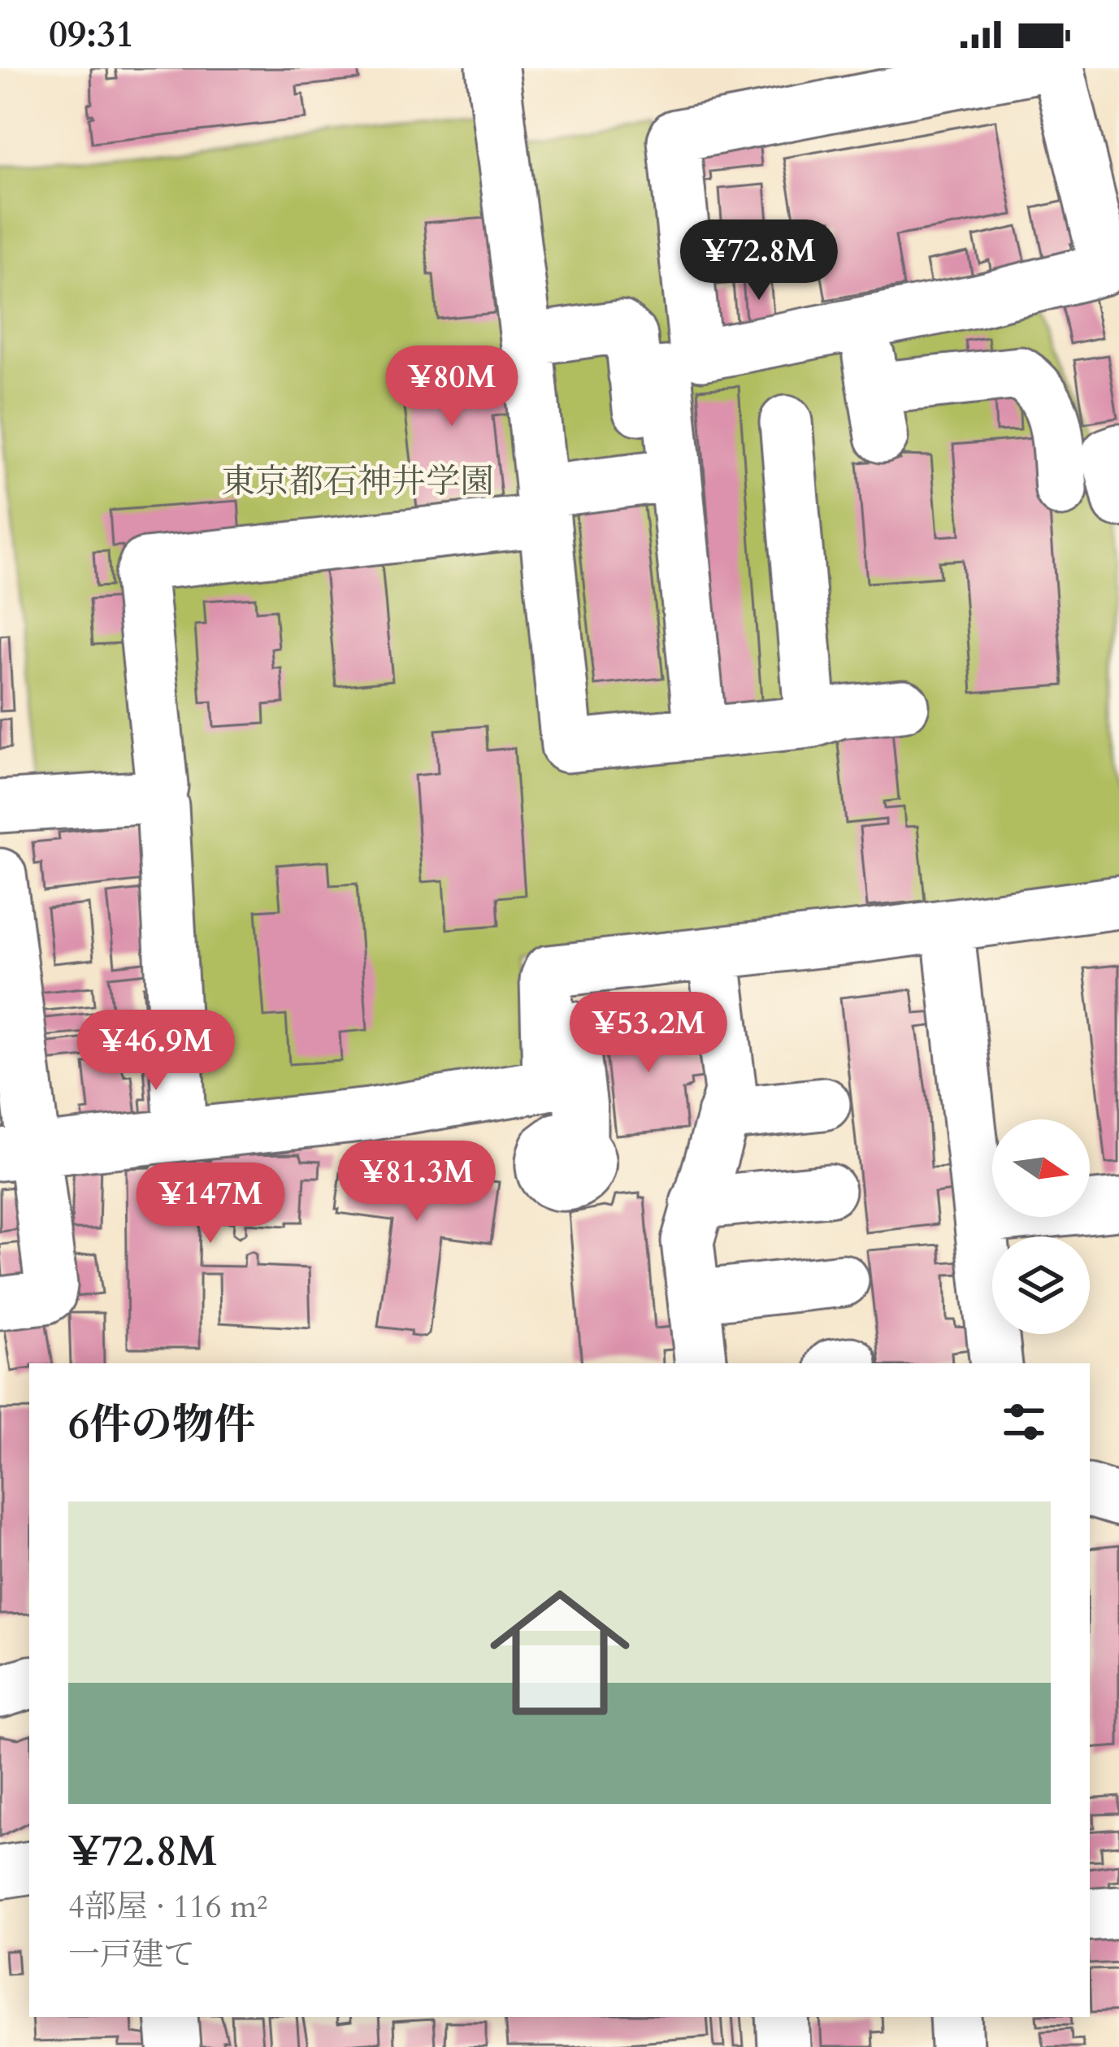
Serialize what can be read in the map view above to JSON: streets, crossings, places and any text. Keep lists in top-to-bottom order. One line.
{"parks":["東京都石神井学園"],"north":"right","page":{"status":"09:31","price":["¥72.8M","¥80M","¥53.2M","¥46.9M","¥81.3M","¥147M"],"heading":"6件の物件","list":[{"name":"¥72.8M","note":"4部屋 · 116 m² · 一戸建て"}]}}
